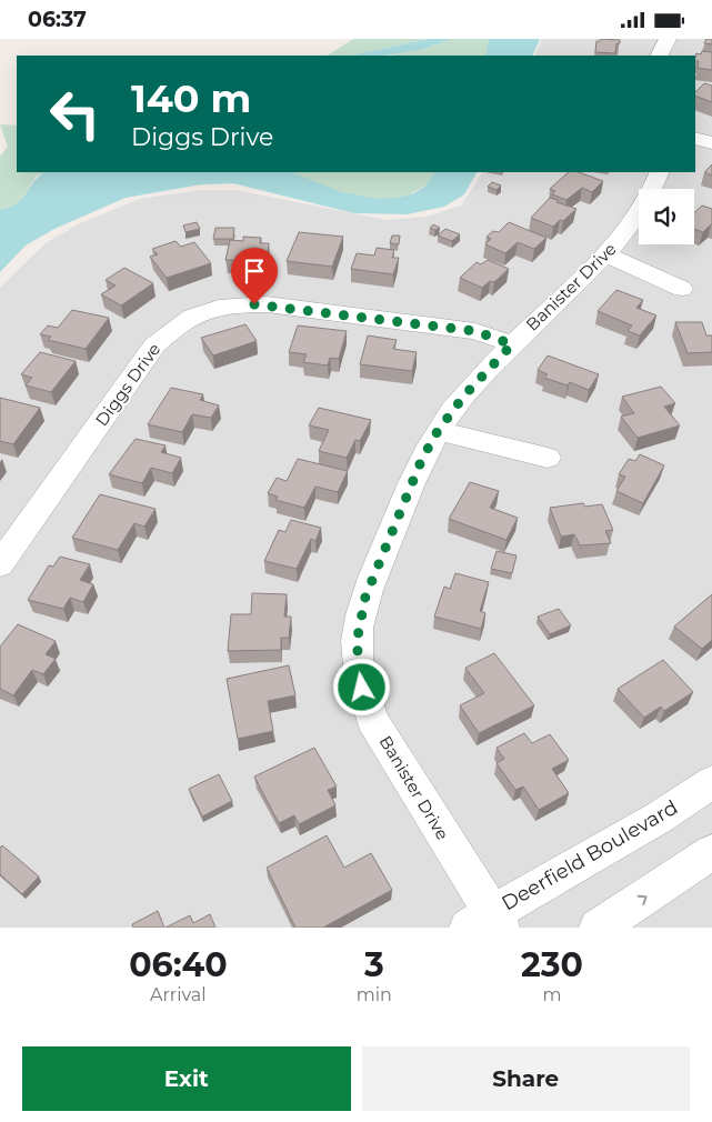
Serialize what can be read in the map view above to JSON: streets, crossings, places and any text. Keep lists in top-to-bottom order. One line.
{"streets":{"street":["Banister Drive","Diggs Drive","Deerfield Boulevard"]},"crossings":[["Banister Drive","Diggs Drive"],["Banister Drive","Deerfield Boulevard"]],"page":{"status":"06:37","turn":["140 m","Diggs Drive"],"eta":["06:40","Arrival","3","min","230","m"],"buttons":["Exit","Share"]}}
